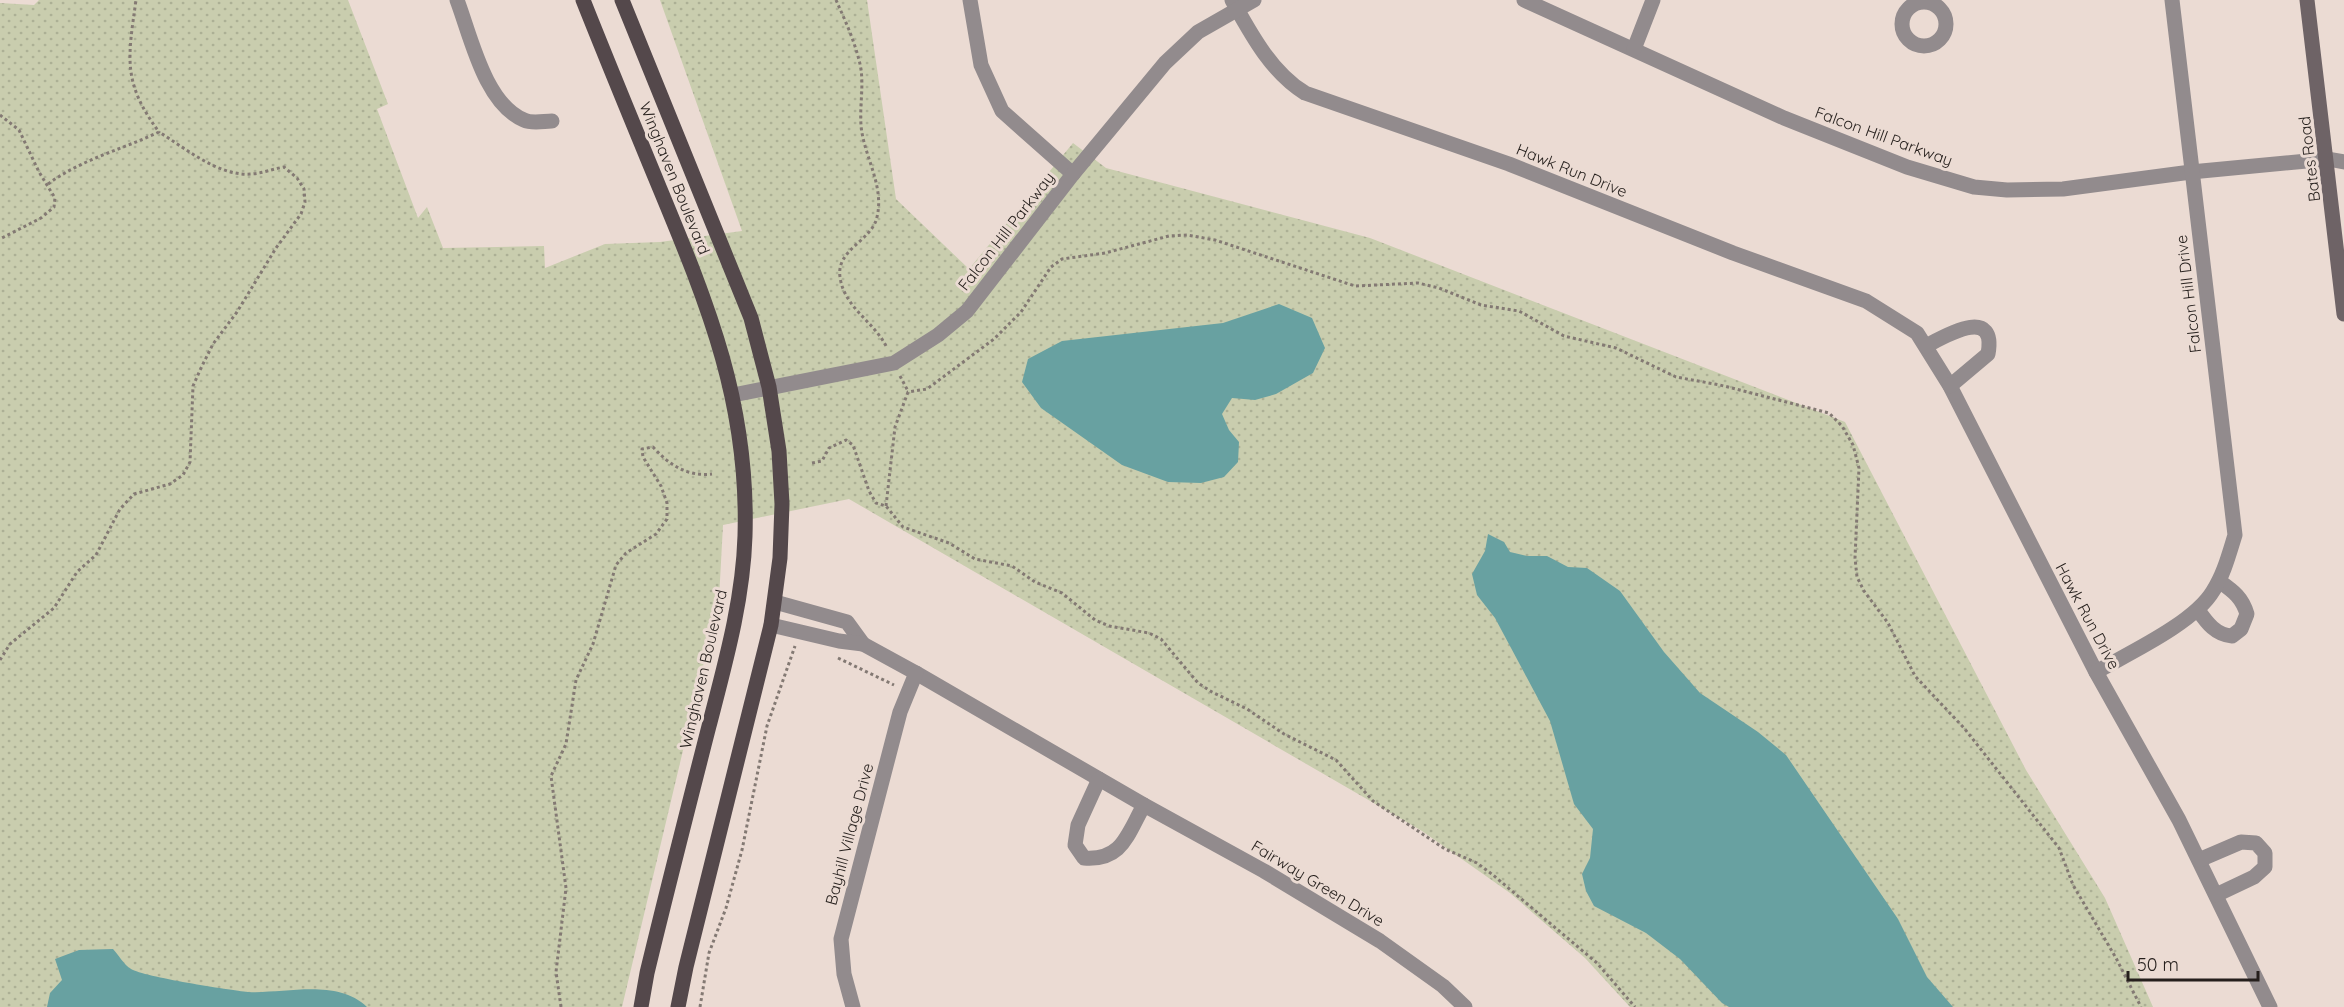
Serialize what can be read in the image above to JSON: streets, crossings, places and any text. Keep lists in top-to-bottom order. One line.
{"streets":{"main road":["Winghaven Boulevard"],"street":["Falcon Hill Parkway","Bates Road","Hawk Run Drive","Falcon Hill Drive","Bayhill Village Drive","Fairway Green Drive"]},"crossings":[["Falcon Hill Parkway","Bates Road"],["Falcon Hill Parkway","Hawk Run Drive"],["Falcon Hill Parkway","Winghaven Boulevard"],["Falcon Hill Parkway","Falcon Hill Drive"],["Hawk Run Drive","Falcon Hill Drive"],["Winghaven Boulevard","Fairway Green Drive"],["Bayhill Village Drive","Fairway Green Drive"]],"scale_bar":"50 m"}
